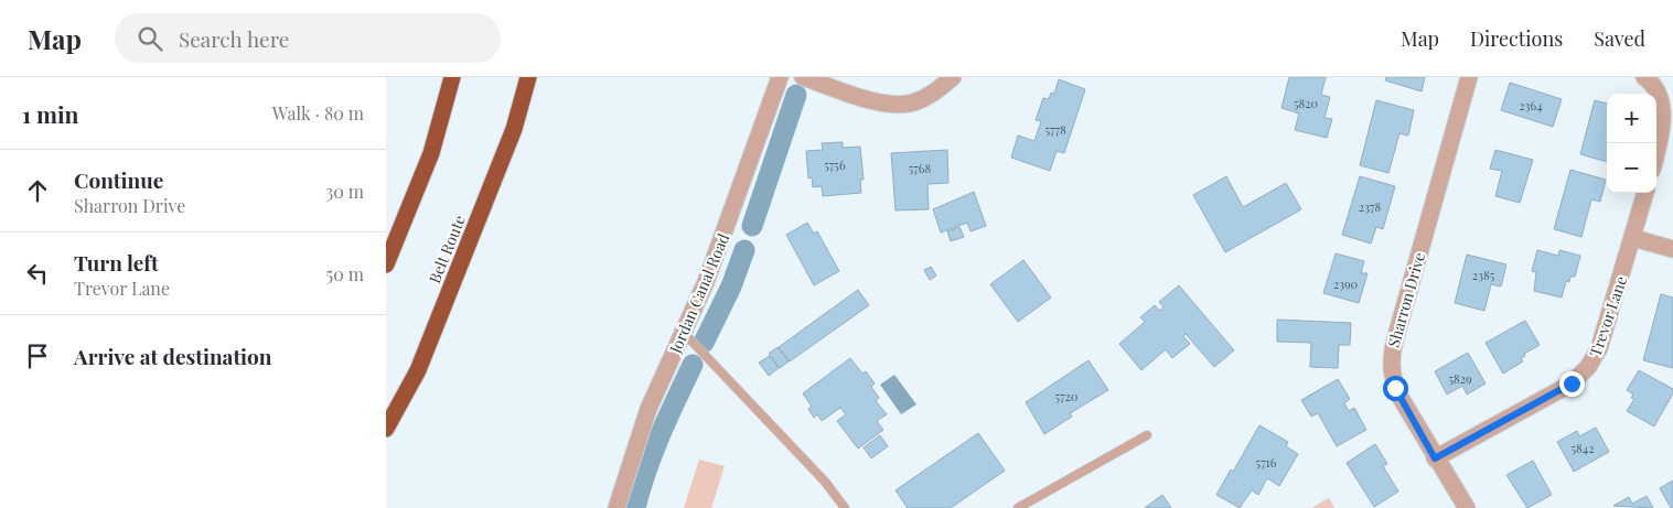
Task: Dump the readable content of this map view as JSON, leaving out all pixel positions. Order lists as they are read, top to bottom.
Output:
{
  "streets": {
    "highway": ["Belt Route"],
    "street": ["Jordan Canal Road", "Sharron Drive", "Trevor Lane"]
  },
  "crossings": [
    ["Sharron Drive", "Trevor Lane"]
  ],
  "house_numbers": [
    "5820",
    "2364",
    "5778",
    "5756",
    "5768",
    "2378",
    "2385",
    "2390",
    "5829",
    "5720",
    "5842",
    "5716"
  ],
  "page": {
    "header": "Map",
    "search": "Search here",
    "nav": ["Map", "Directions", "Saved"],
    "heading": ["1 min", "Walk · 80 m"],
    "map_buttons": ["+", "−"],
    "list": [
      ["Continue", "Sharron Drive", "30 m"],
      ["Turn left", "Trevor Lane", "50 m"],
      "Arrive at destination"
    ]
  }
}
